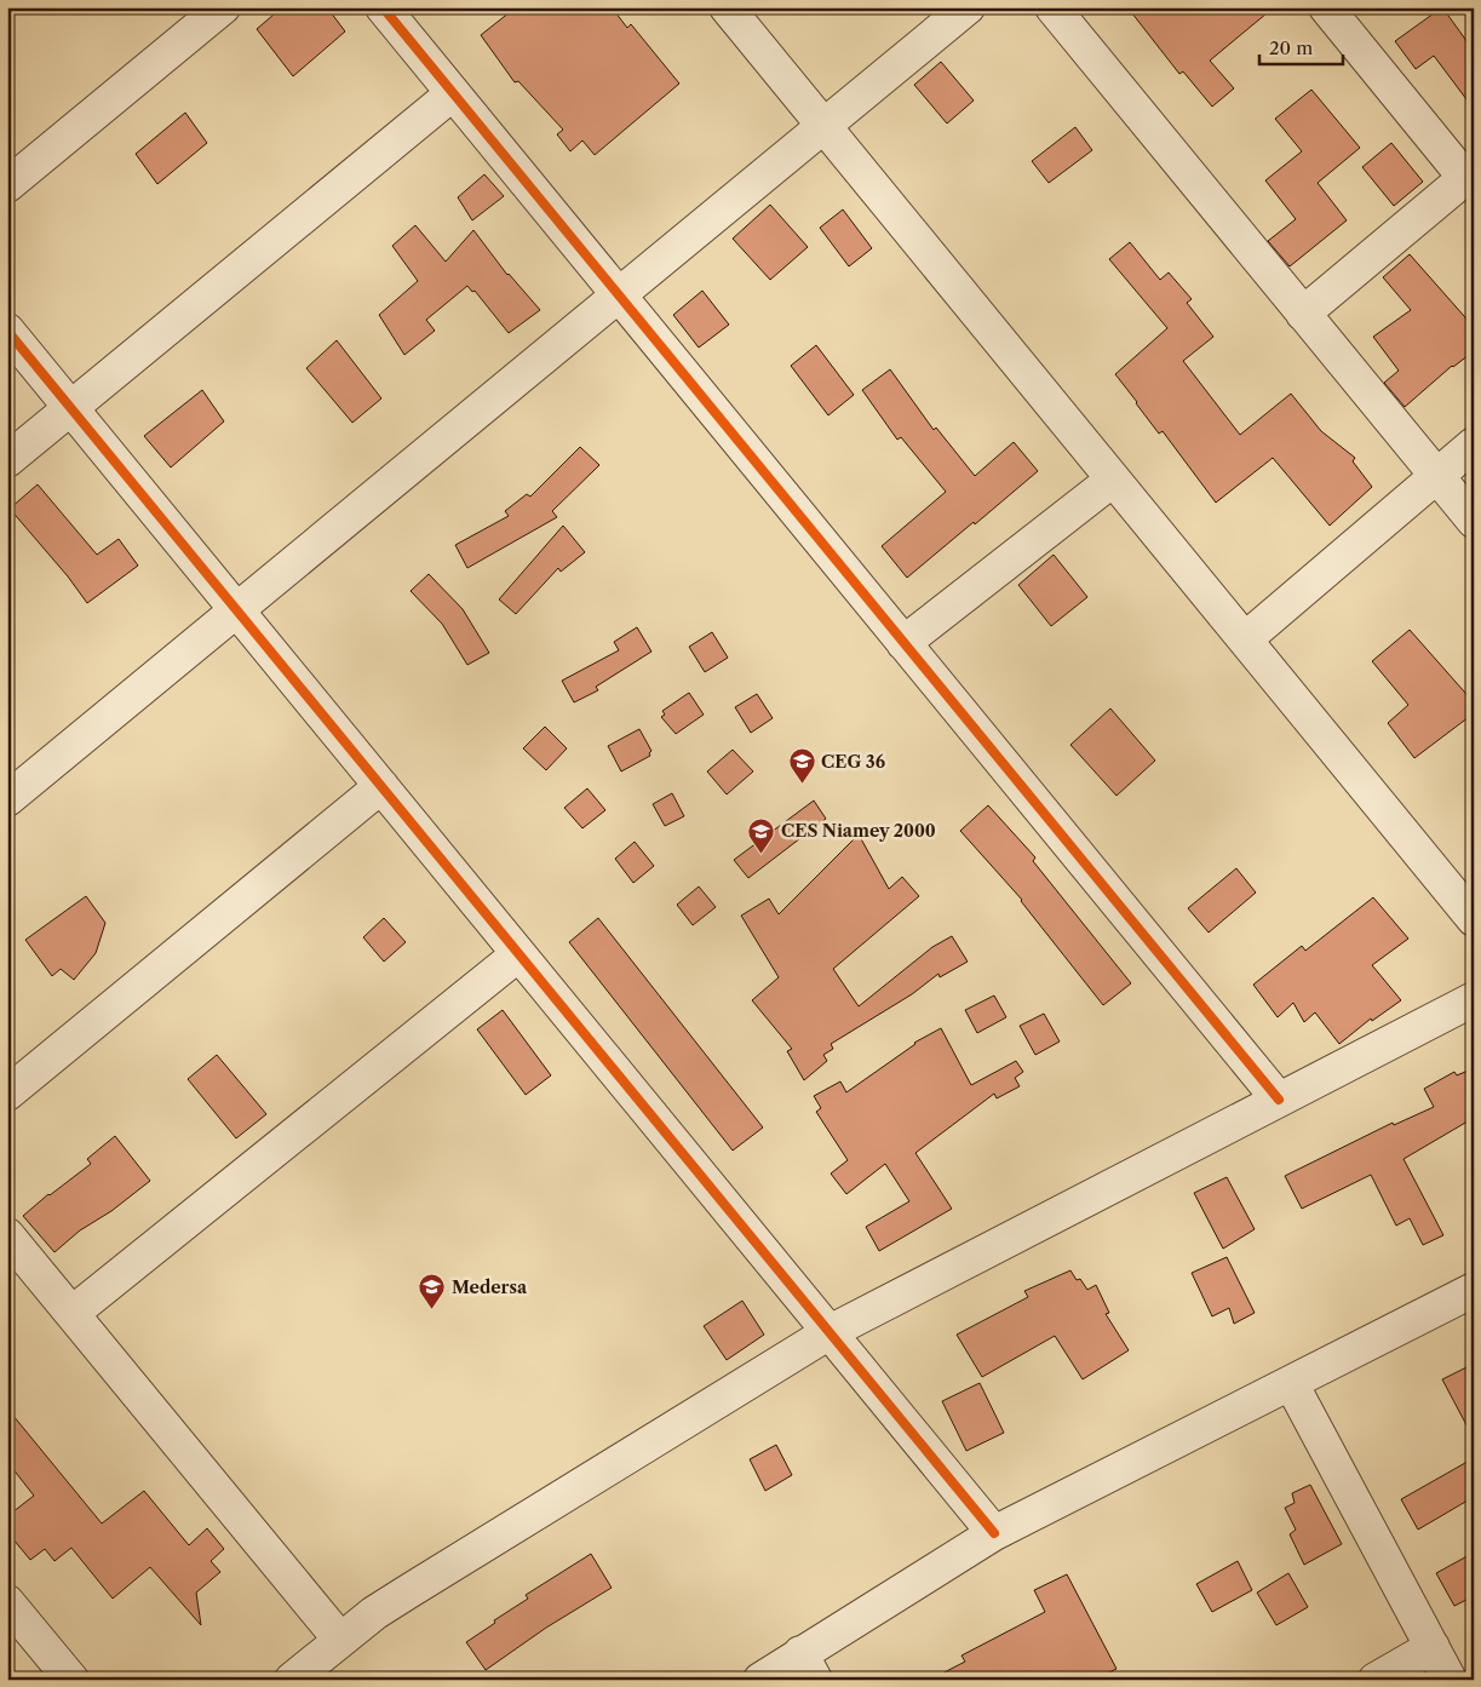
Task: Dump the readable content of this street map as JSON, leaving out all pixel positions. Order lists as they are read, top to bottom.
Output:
{
  "places": {
    "school or university": ["CEG 36", "CES Niamey 2000", "Medersa"]
  },
  "scale_bar": "20 m"
}
